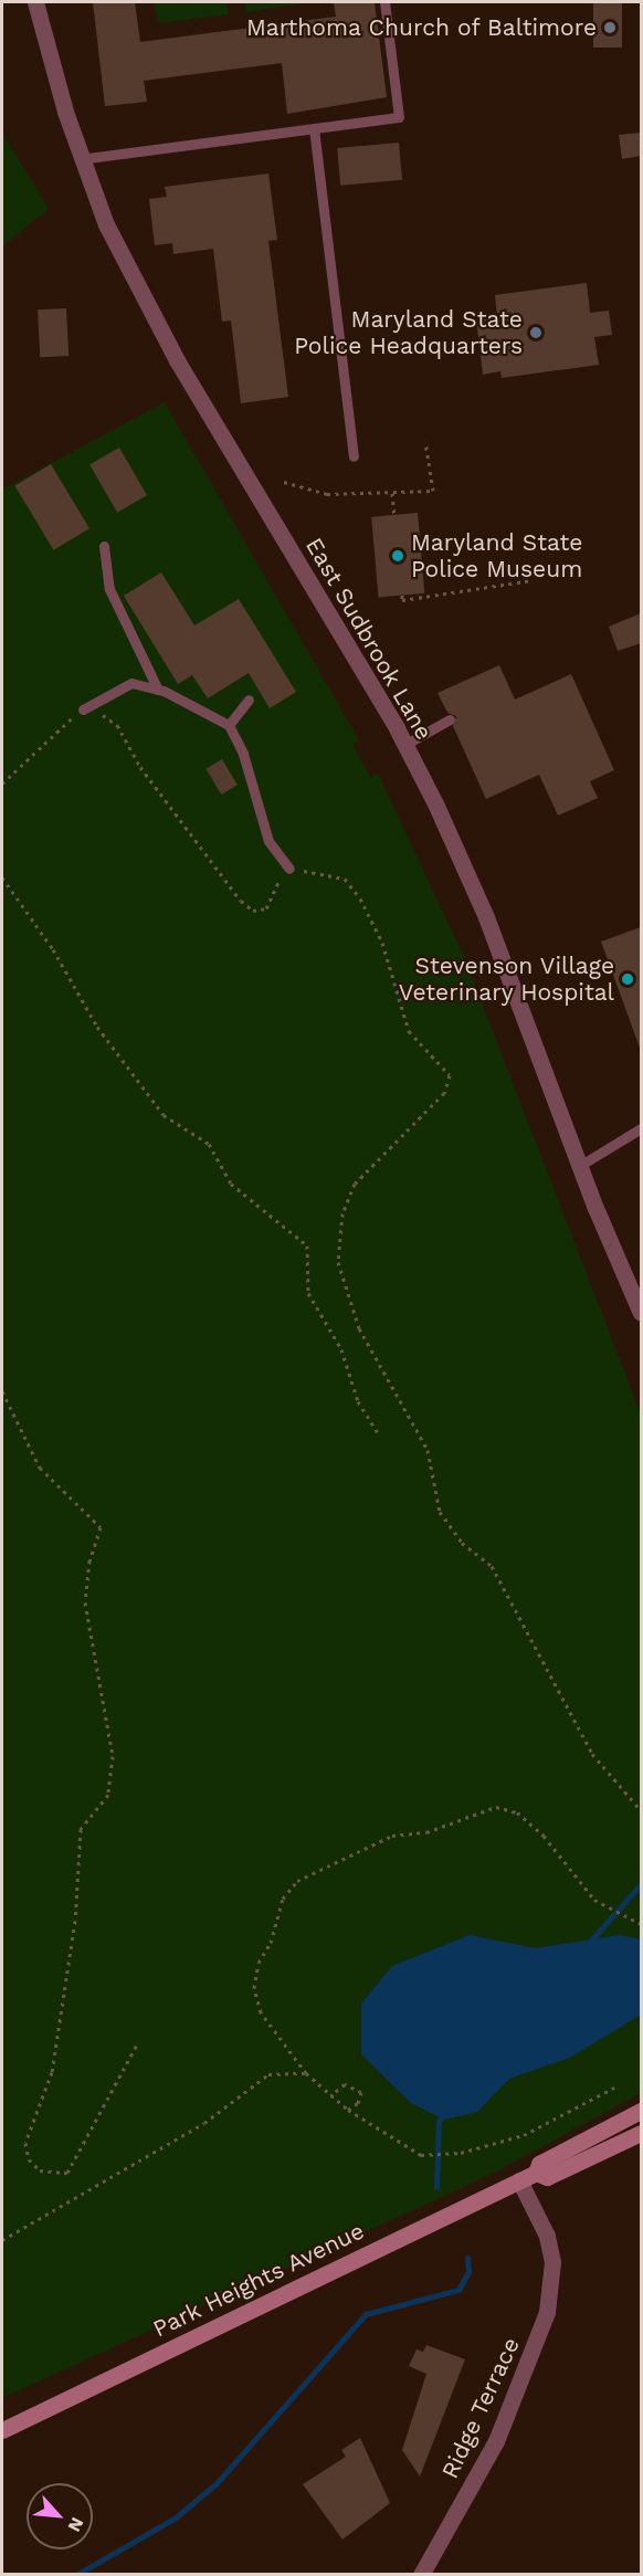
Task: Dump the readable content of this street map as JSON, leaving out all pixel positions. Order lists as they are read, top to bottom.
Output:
{
  "streets": {
    "main road": ["Park Heights Avenue"],
    "street": ["East Sudbrook Lane", "Ridge Terrace"]
  },
  "crossings": [
    ["Park Heights Avenue", "Ridge Terrace"]
  ],
  "places": [
    "Marthoma Church of Baltimore",
    "Maryland State Police Headquarters",
    "Maryland State Police Museum",
    "Stevenson Village Veterinary Hospital"
  ],
  "north": "bottom right"
}
